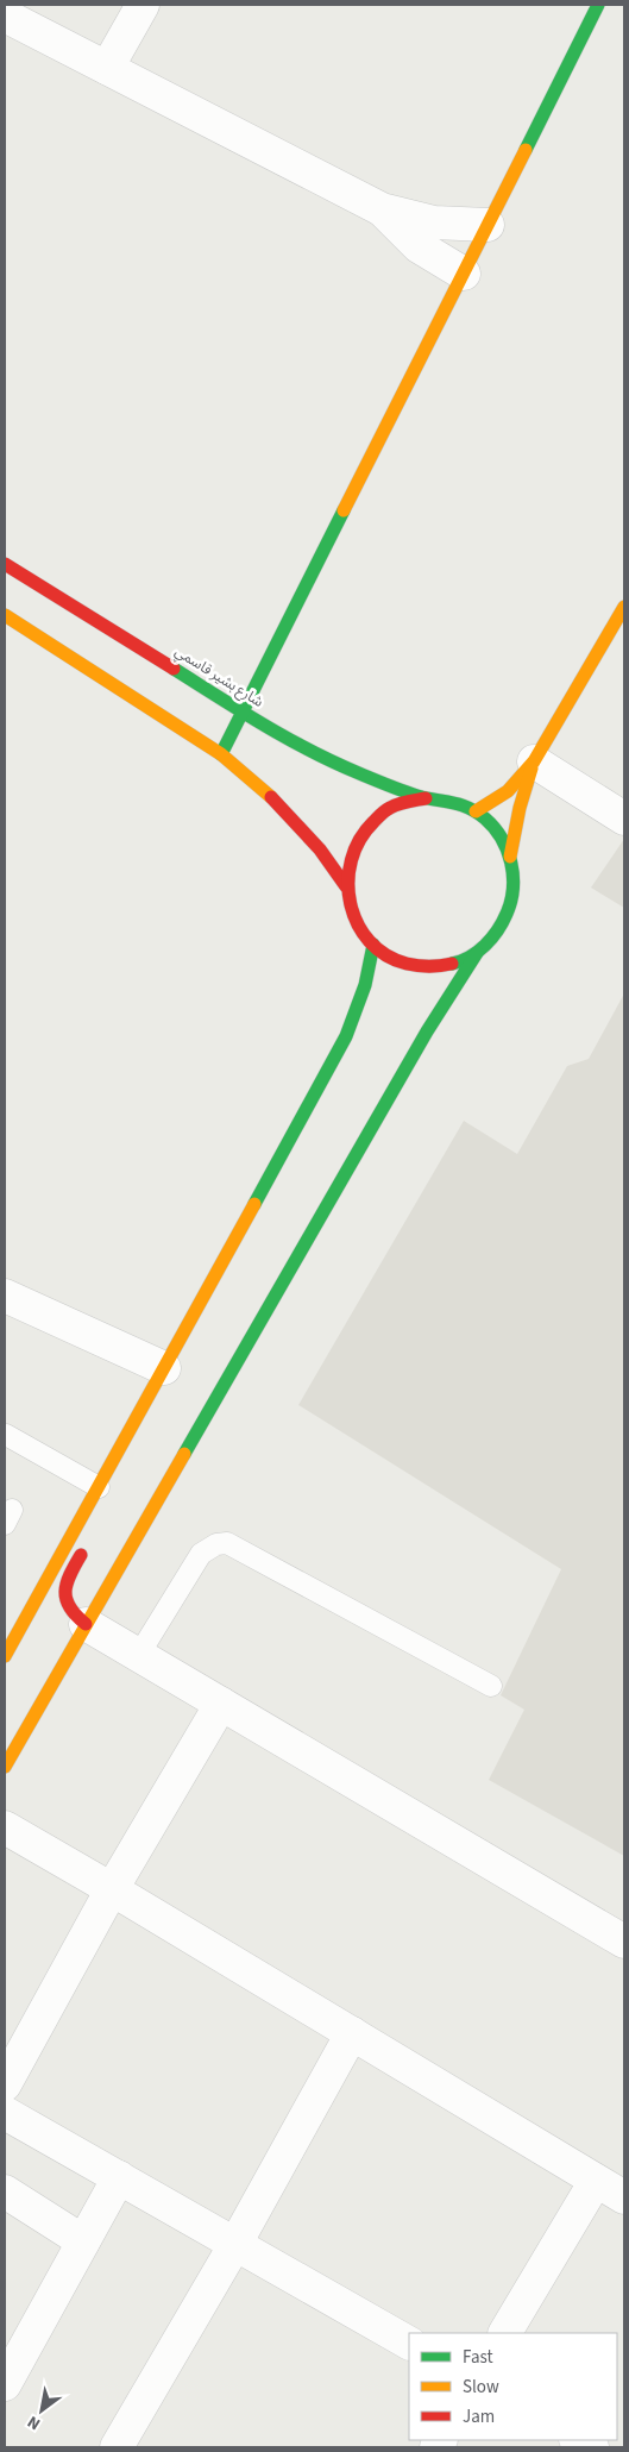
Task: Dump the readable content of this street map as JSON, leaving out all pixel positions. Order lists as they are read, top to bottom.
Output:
{
  "streets": {
    "main road": ["شارع بشير قاسمي"]
  },
  "legend": ["Fast", "Slow", "Jam"],
  "north": "bottom left"
}
